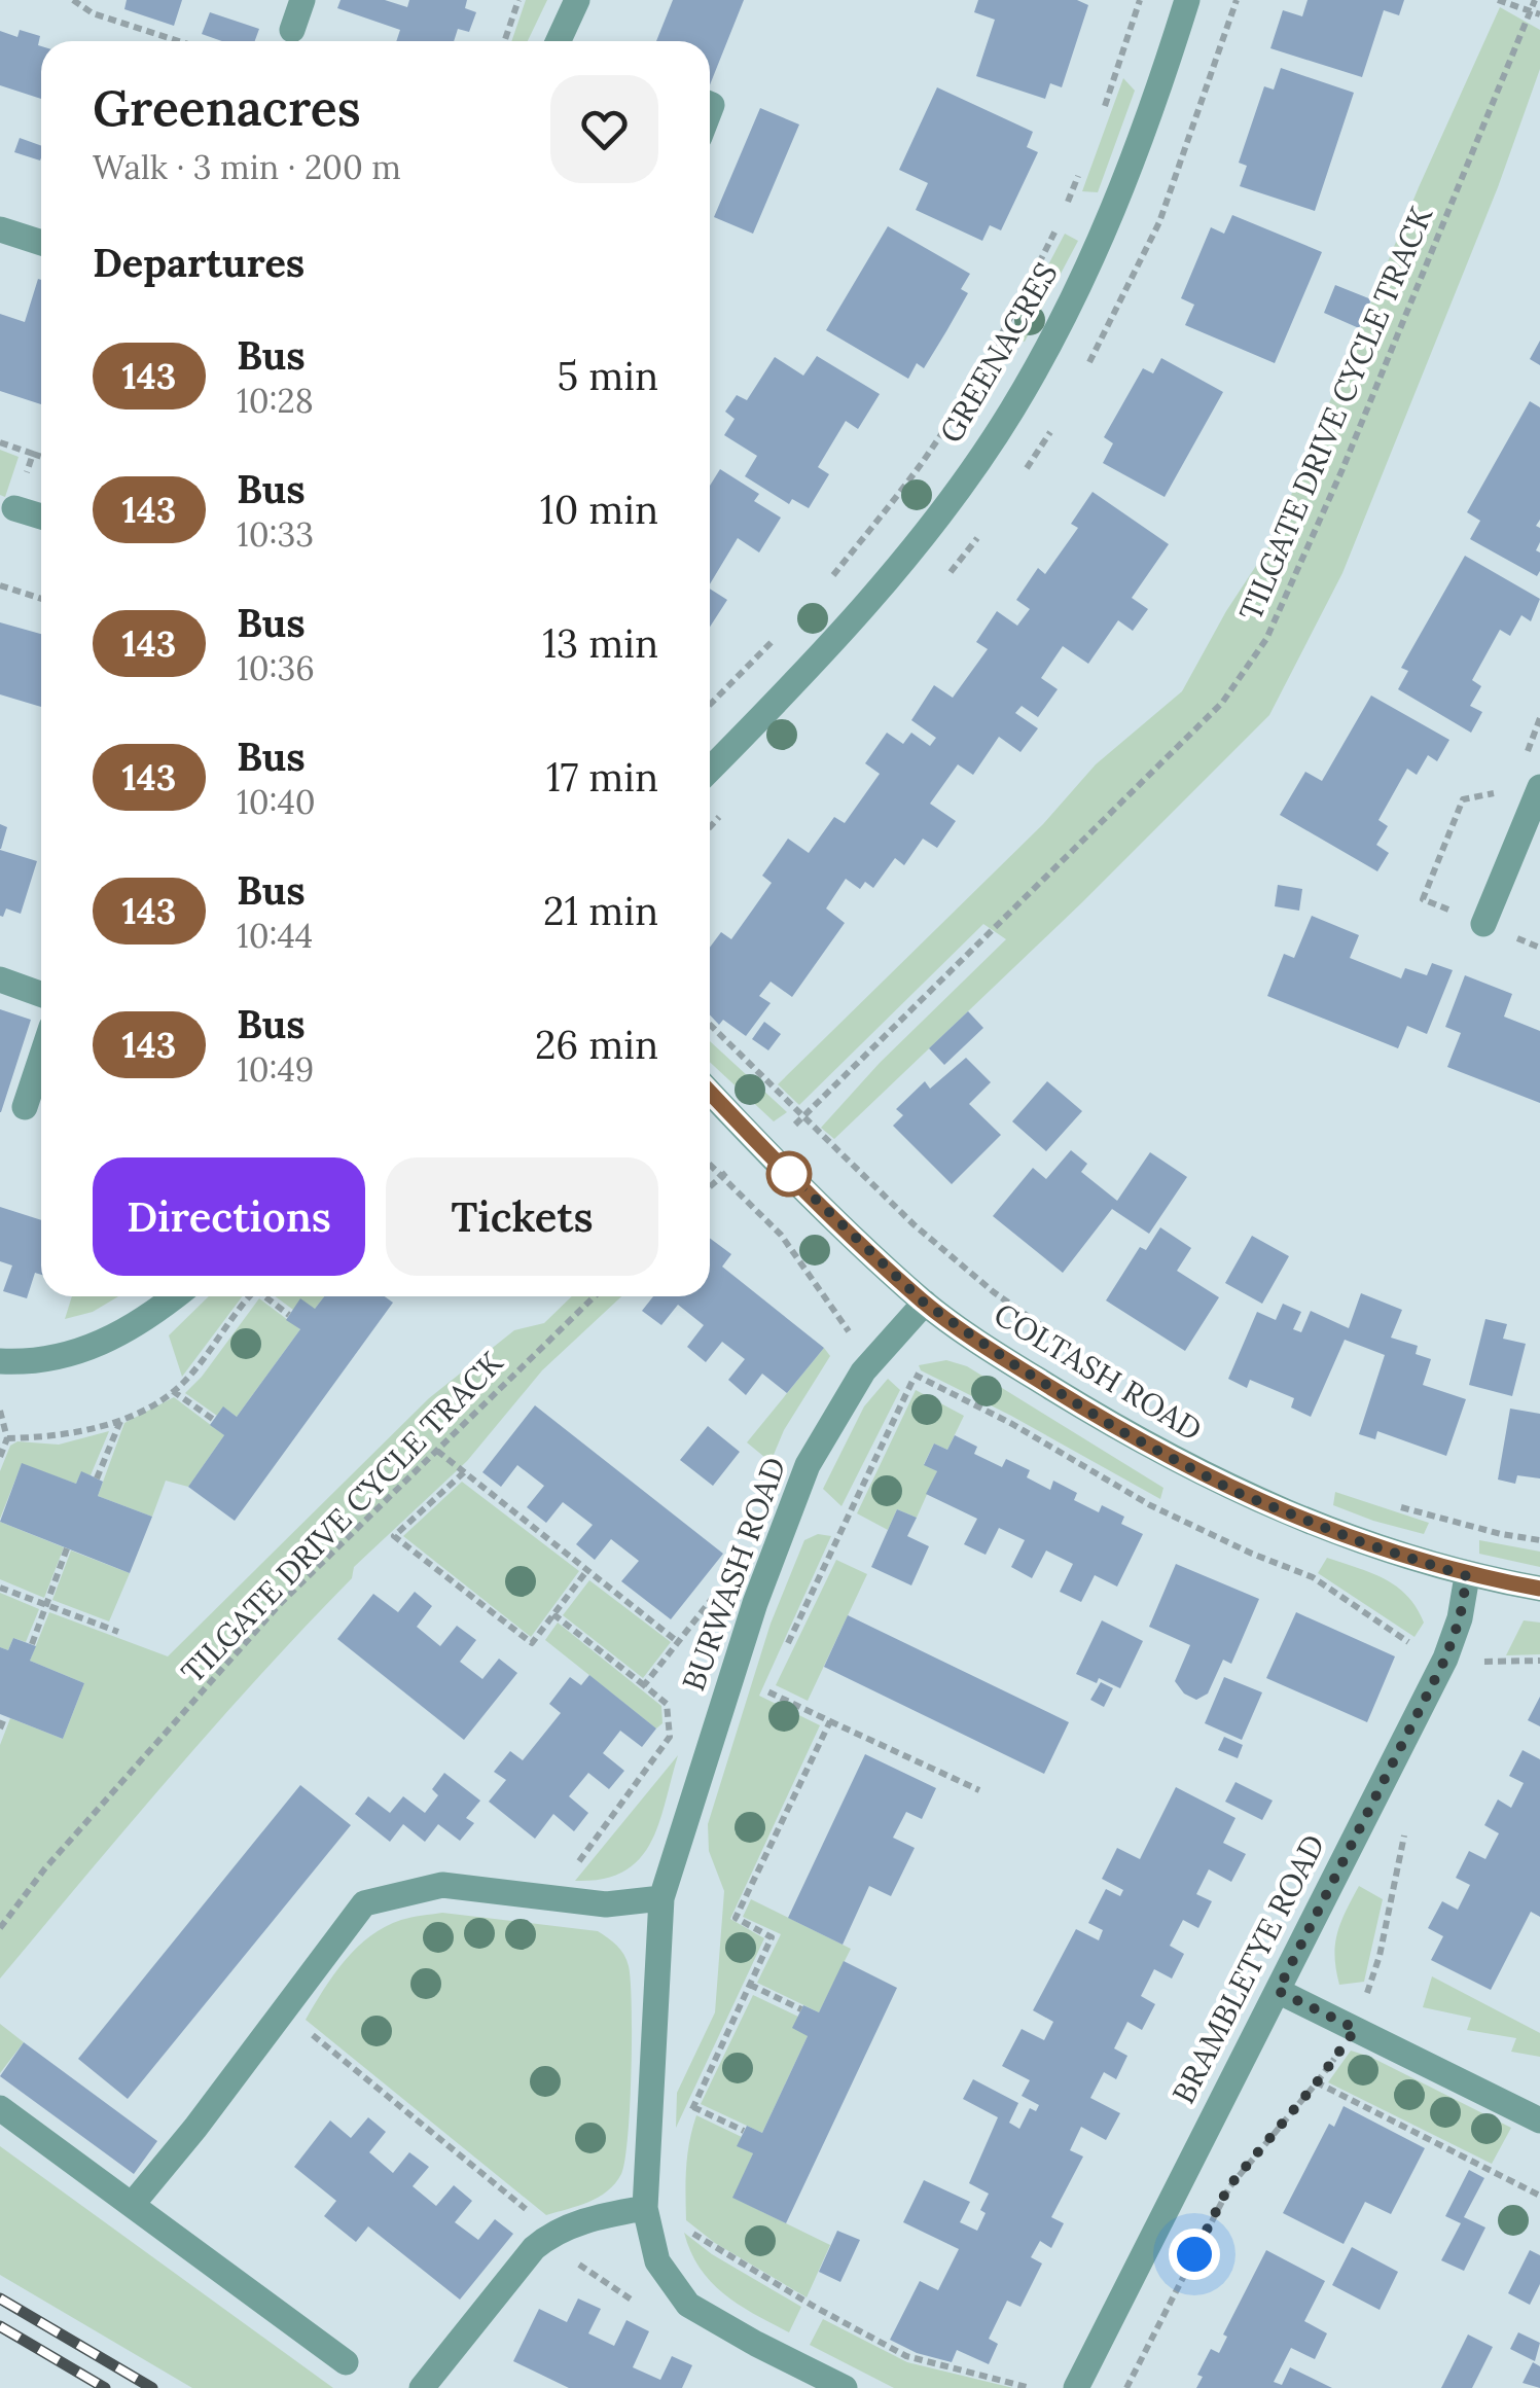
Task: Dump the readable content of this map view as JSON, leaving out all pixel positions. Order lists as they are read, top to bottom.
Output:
{
  "streets": {
    "street": [
      "GREENACRES",
      "COLTASH ROAD",
      "BURWASH ROAD",
      "BRAMBLETYE ROAD"
    ],
    "path": ["TILGATE DRIVE CYCLE TRACK"]
  },
  "crossings": [
    ["TILGATE DRIVE CYCLE TRACK", "COLTASH ROAD"],
    ["COLTASH ROAD", "BURWASH ROAD"],
    ["COLTASH ROAD", "BRAMBLETYE ROAD"]
  ],
  "lines": ["bus line 143"],
  "page": {
    "heading": [
      ["Greenacres", "Walk · 3 min · 200 m"],
      "Departures"
    ],
    "list": [
      {
        "mark": "143",
        "name": "Bus",
        "note": "10:28",
        "value": "5 min"
      },
      {
        "mark": "143",
        "name": "Bus",
        "note": "10:33",
        "value": "10 min"
      },
      {
        "mark": "143",
        "name": "Bus",
        "note": "10:36",
        "value": "13 min"
      },
      {
        "mark": "143",
        "name": "Bus",
        "note": "10:40",
        "value": "17 min"
      },
      {
        "mark": "143",
        "name": "Bus",
        "note": "10:44",
        "value": "21 min"
      },
      {
        "mark": "143",
        "name": "Bus",
        "note": "10:49",
        "value": "26 min"
      }
    ],
    "buttons": ["Directions", "Tickets"]
  }
}
